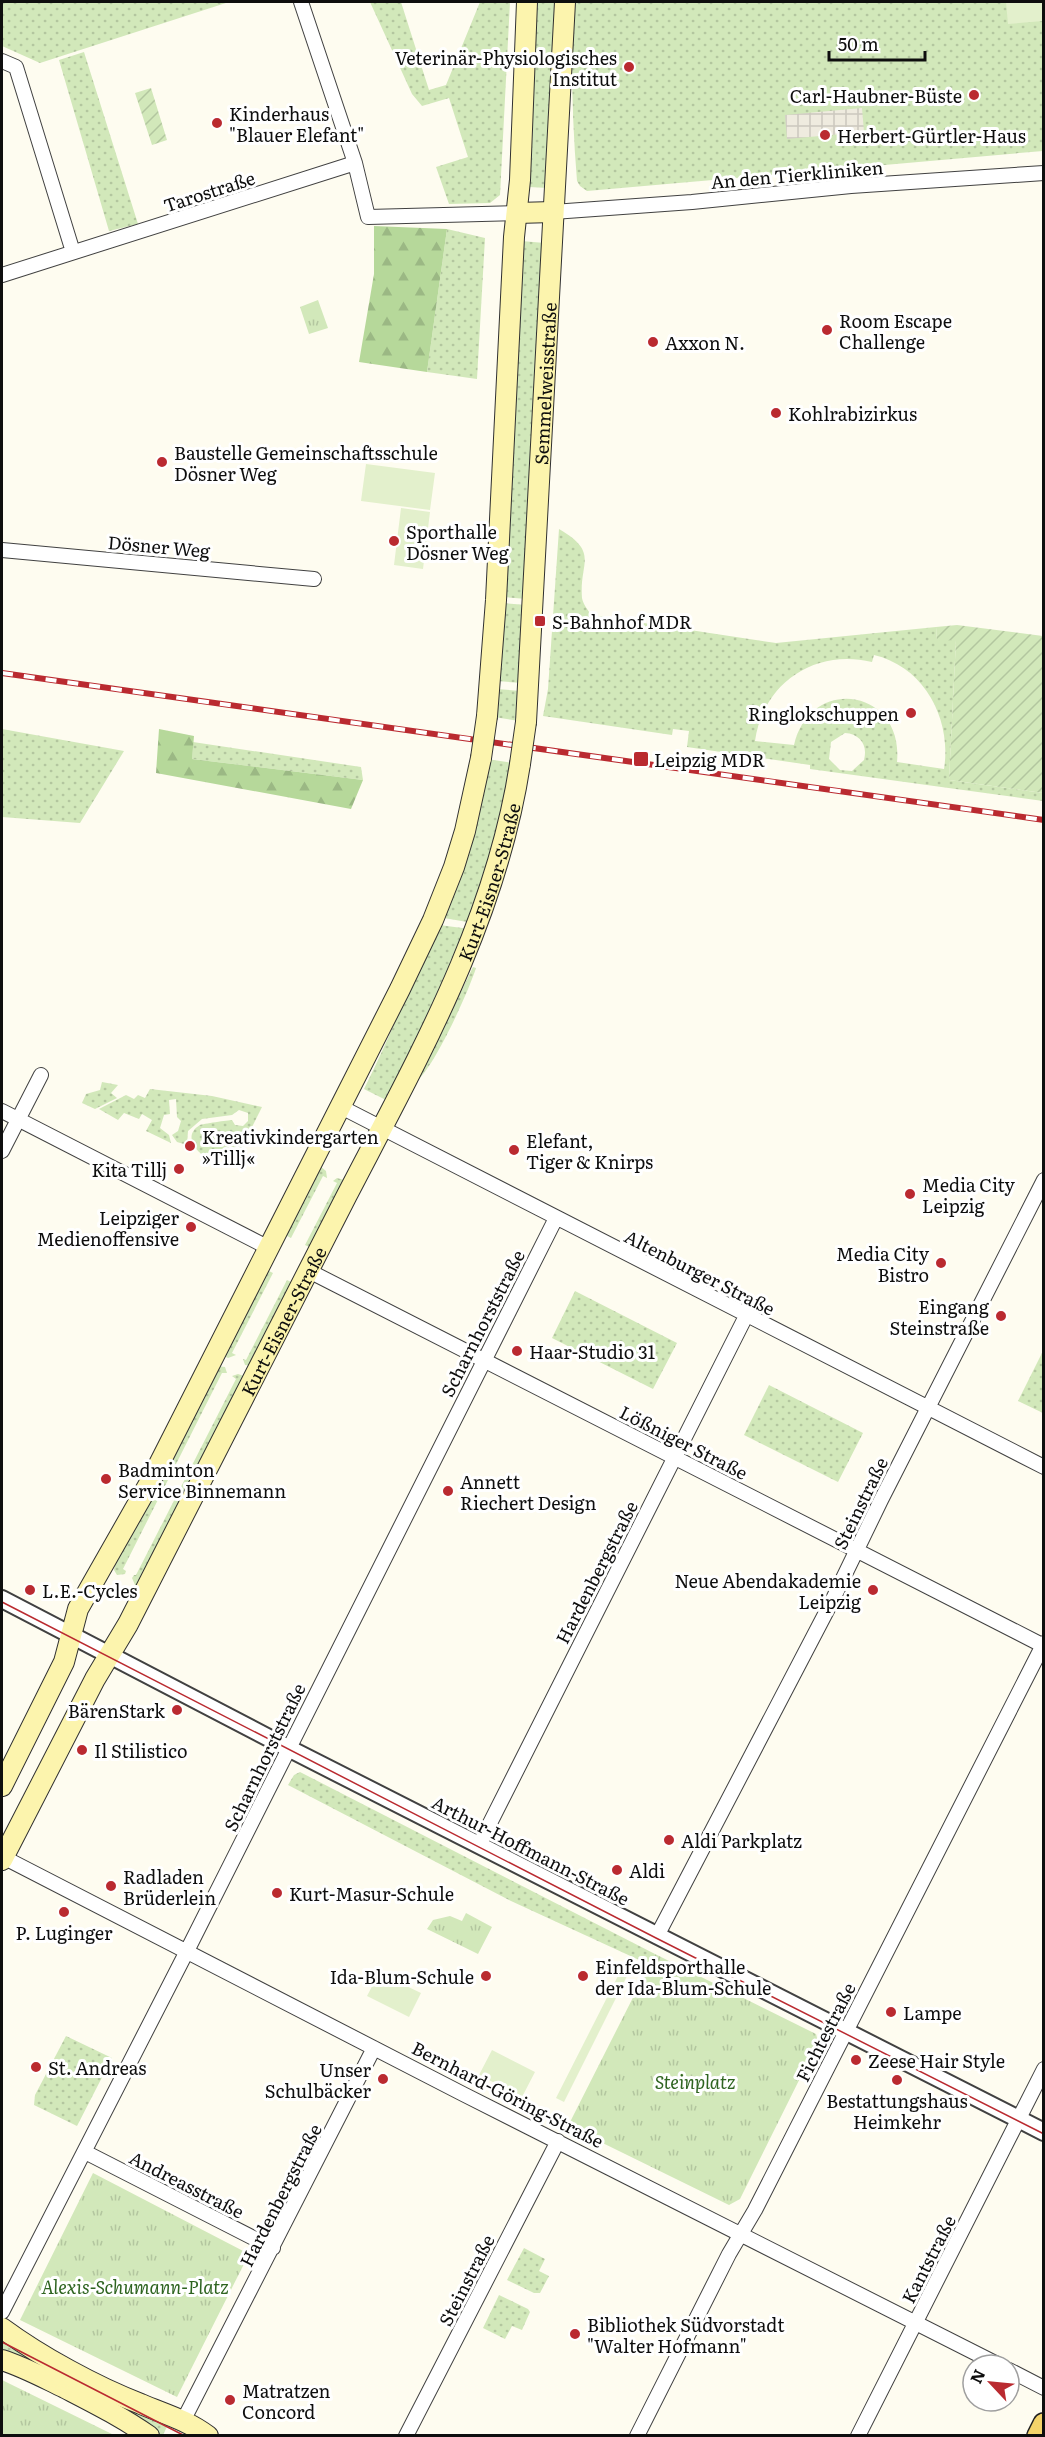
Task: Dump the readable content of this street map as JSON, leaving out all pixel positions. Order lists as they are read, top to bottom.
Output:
{
  "streets": {
    "main road": ["Semmelweisstraße", "Kurt-Eisner-Straße"],
    "street": [
      "An den Tierkliniken",
      "Tarostraße",
      "Dösner Weg",
      "Altenburger Straße",
      "Scharnhorststraße",
      "Lößniger Straße",
      "Steinstraße",
      "Hardenbergstraße",
      "Arthur-Hoffmann-Straße",
      "Fichtestraße",
      "Bernhard-Göring-Straße",
      "Andreasstraße",
      "Kantstraße"
    ]
  },
  "crossings": [
    ["An den Tierkliniken", "Semmelweisstraße"],
    ["Semmelweisstraße", "Kurt-Eisner-Straße"],
    ["Kurt-Eisner-Straße", "Altenburger Straße"],
    ["Kurt-Eisner-Straße", "Lößniger Straße"],
    ["Kurt-Eisner-Straße", "Arthur-Hoffmann-Straße"],
    ["Kurt-Eisner-Straße", "Bernhard-Göring-Straße"],
    ["Altenburger Straße", "Scharnhorststraße"],
    ["Altenburger Straße", "Steinstraße"],
    ["Altenburger Straße", "Hardenbergstraße"],
    ["Scharnhorststraße", "Lößniger Straße"],
    ["Scharnhorststraße", "Arthur-Hoffmann-Straße"],
    ["Scharnhorststraße", "Bernhard-Göring-Straße"],
    ["Scharnhorststraße", "Andreasstraße"],
    ["Lößniger Straße", "Steinstraße"],
    ["Lößniger Straße", "Hardenbergstraße"],
    ["Lößniger Straße", "Fichtestraße"],
    ["Steinstraße", "Arthur-Hoffmann-Straße"],
    ["Steinstraße", "Bernhard-Göring-Straße"],
    ["Hardenbergstraße", "Arthur-Hoffmann-Straße"],
    ["Hardenbergstraße", "Bernhard-Göring-Straße"],
    ["Hardenbergstraße", "Andreasstraße"],
    ["Arthur-Hoffmann-Straße", "Fichtestraße"],
    ["Arthur-Hoffmann-Straße", "Kantstraße"],
    ["Fichtestraße", "Bernhard-Göring-Straße"],
    ["Bernhard-Göring-Straße", "Kantstraße"]
  ],
  "parks": ["Steinplatz", "Alexis-Schumann-Platz"],
  "places": {
    "other": [
      "Veterinär-Physiologisches Institut",
      "Carl-Haubner-Büste",
      "Kinderhaus \"Blauer Elefant\"",
      "Herbert-Gürtler-Haus",
      "Room Escape Challenge",
      "Axxon N.",
      "Kohlrabizirkus",
      "Baustelle Gemeinschaftsschule Dösner Weg",
      "Sporthalle Dösner Weg",
      "Ringlokschuppen",
      "Kreativkindergarten »Tillj«",
      "Elefant, Tiger & Knirps",
      "Kita Tillj",
      "Media City Leipzig",
      "Leipziger Medienoffensive",
      "Media City Bistro",
      "Eingang Steinstraße",
      "Haar-Studio 31",
      "Badminton Service Binnemann",
      "Annett Riechert Design",
      "L.E.-Cycles",
      "Neue Abendakademie Leipzig",
      "BärenStark",
      "Il Stilistico",
      "Aldi Parkplatz",
      "Aldi",
      "Radladen Brüderlein",
      "Kurt-Masur-Schule",
      "P. Luginger",
      "Ida-Blum-Schule",
      "Einfeldsporthalle der Ida-Blum-Schule",
      "Lampe",
      "Zeese Hair Style",
      "St. Andreas",
      "Unser Schulbäcker",
      "Bestattungshaus Heimkehr",
      "Bibliothek Südvorstadt \"Walter Hofmann\"",
      "Matratzen Concord"
    ],
    "transit": ["S-Bahnhof MDR", "Leipzig MDR"]
  },
  "scale_bar": "50 m",
  "north": "top left"
}
